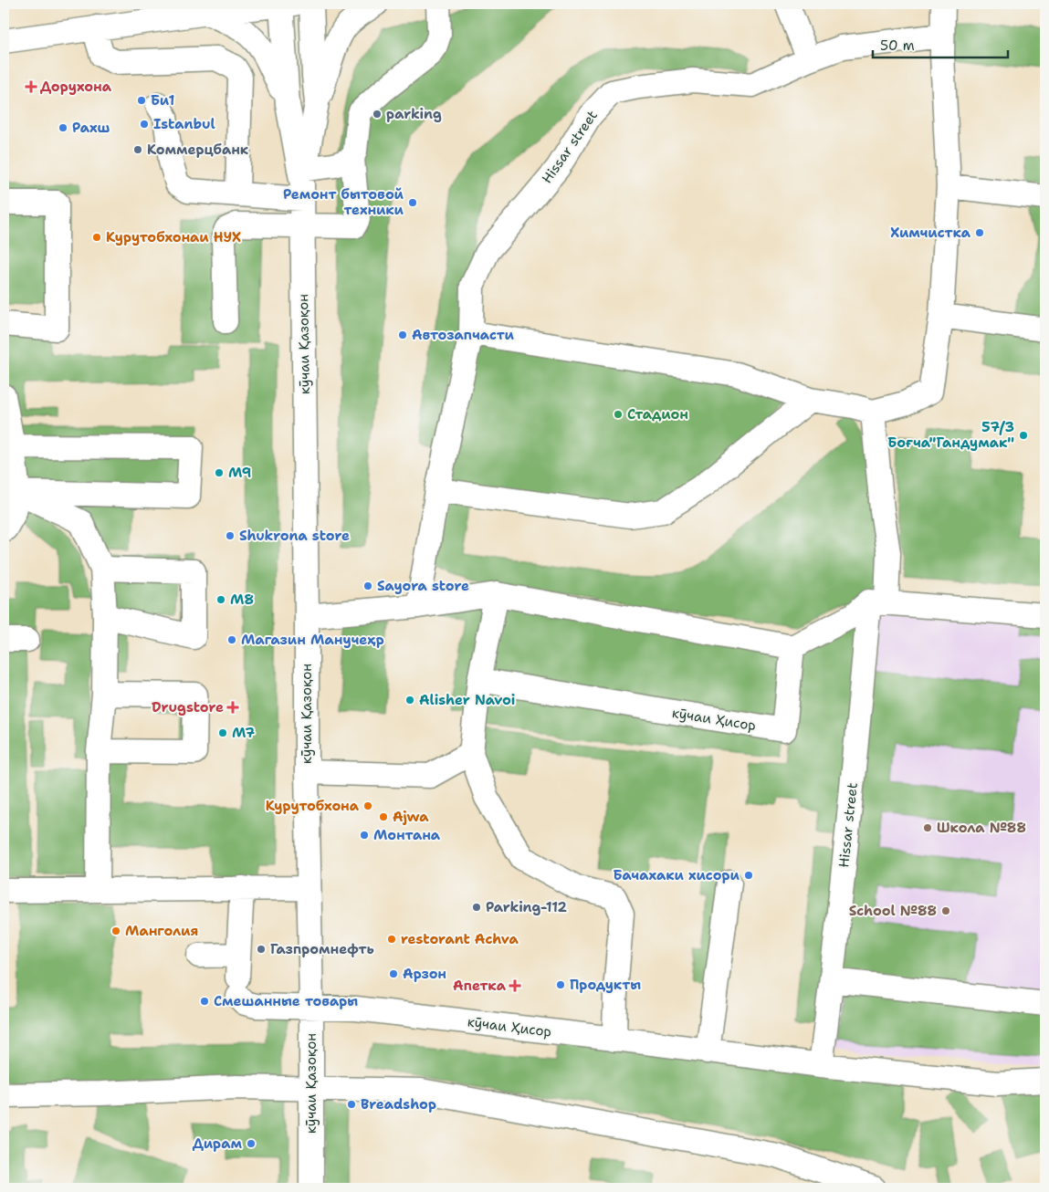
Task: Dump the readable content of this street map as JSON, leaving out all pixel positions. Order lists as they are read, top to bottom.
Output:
{
  "streets": {
    "street": ["Hissar street", "кӯчаи Қазоқон", "кӯчаи Ҳисор"]
  },
  "crossings": [
    ["кӯчаи Қазоқон", "кӯчаи Ҳисор"]
  ],
  "places": {
    "health": ["Дорухона", "Drugstore", "Апетка"],
    "other": [
      "Би1",
      "parking",
      "Istanbul",
      "Рахш",
      "Коммерцбанк",
      "Ремонт бытовой техники",
      "Химчистка",
      "Курутобхонаи НУХ",
      "Автозапчасти",
      "Стадион",
      "57/3 Боғча\"Гандумак\"",
      "М9",
      "Shukrona store",
      "Sayora store",
      "М8",
      "Магазин Манучеҳр",
      "Alisher Navoi",
      "М7",
      "Курутобхона",
      "Ajwa",
      "Школа №88",
      "Монтана",
      "Бачахаки хисори",
      "Parking-112",
      "School №88",
      "Манголия",
      "restorant Achva",
      "Газпромнефть",
      "Арзон",
      "Продукты",
      "Смешанные товары",
      "Breadshop",
      "Дирам"
    ]
  },
  "scale_bar": "50 m"
}
